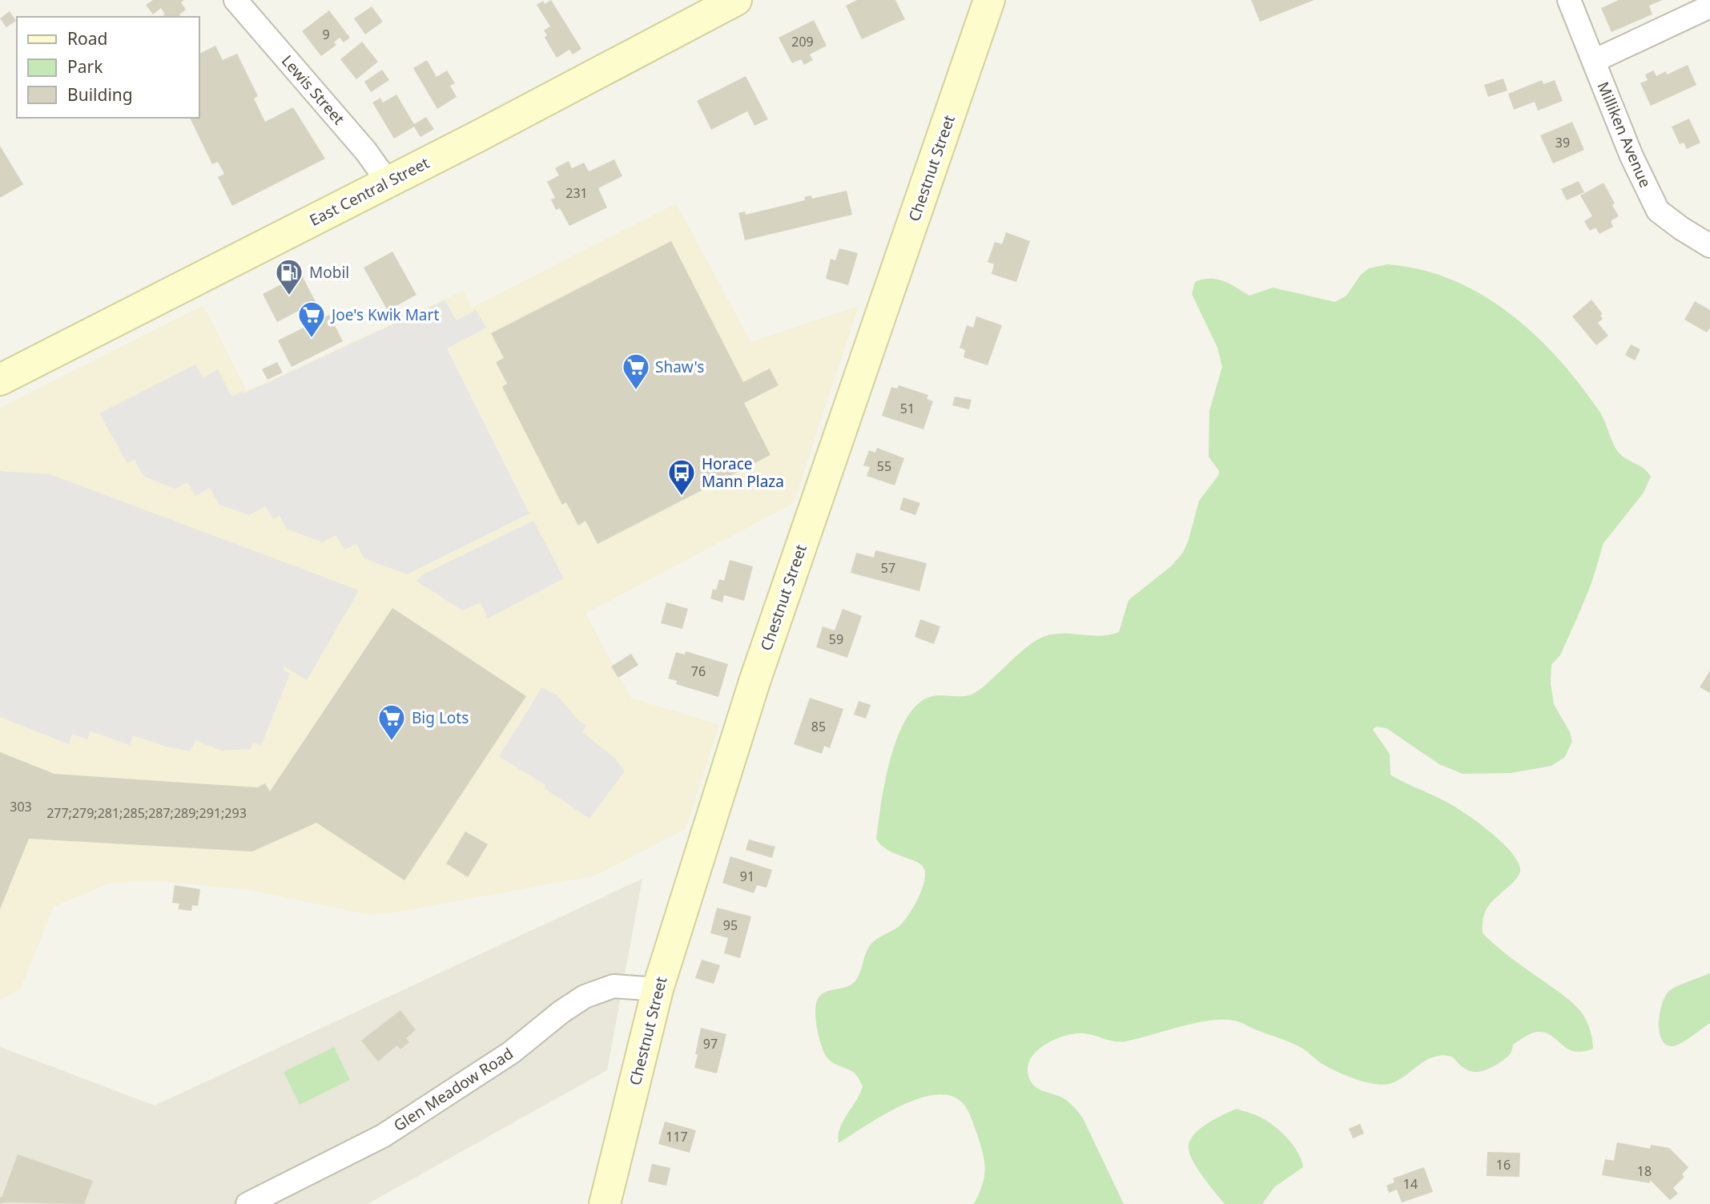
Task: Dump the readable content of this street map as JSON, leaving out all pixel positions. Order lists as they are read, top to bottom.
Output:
{
  "streets": {
    "main road": ["Chestnut Street", "East Central Street"],
    "street": ["Lewis Street", "Milliken Avenue", "Glen Meadow Road"]
  },
  "crossings": [
    ["Lewis Street", "East Central Street"],
    ["Chestnut Street", "Glen Meadow Road"]
  ],
  "places": {
    "fuel station": ["Mobil"],
    "supermarket": ["Joe's Kwik Mart", "Shaw's", "Big Lots"],
    "bus stop": ["Horace Mann Plaza"]
  },
  "house_numbers": [
    "9",
    "209",
    "39",
    "231",
    "51",
    "55",
    "57",
    "59",
    "76",
    "85",
    "303",
    "277;279;281;285;287;289;291;293",
    "91",
    "95",
    "97",
    "117",
    "16",
    "18",
    "14"
  ],
  "legend": ["Road", "Park", "Building"]
}
